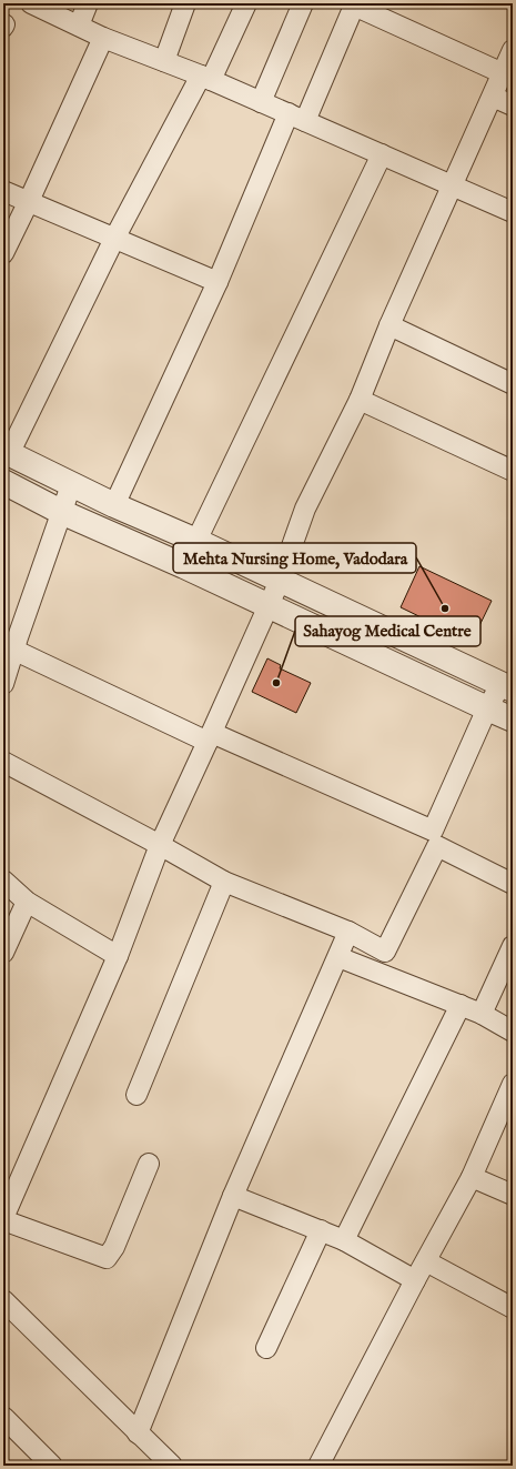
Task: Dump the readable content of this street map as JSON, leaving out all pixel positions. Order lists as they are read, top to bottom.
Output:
{
  "places": ["Mehta Nursing Home, Vadodara", "Sahayog Medical Centre"]
}
